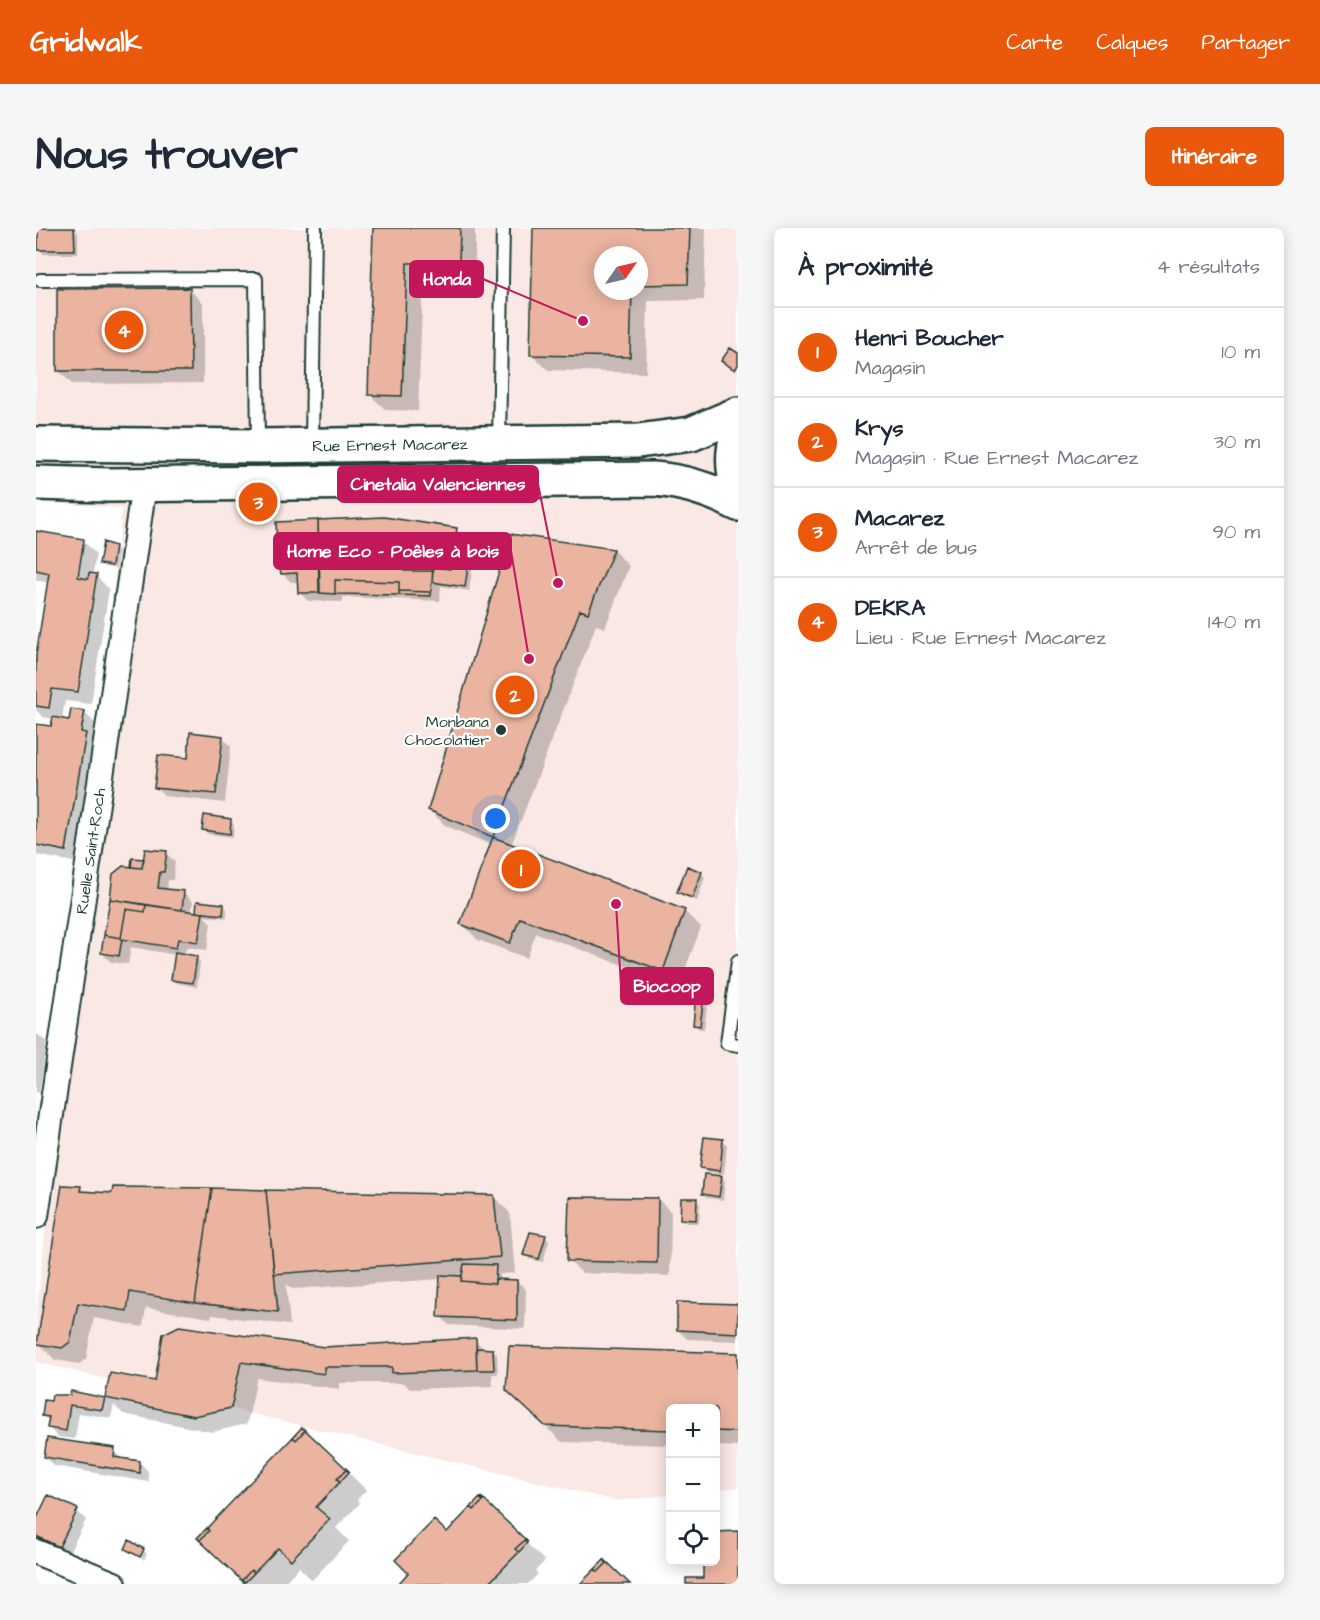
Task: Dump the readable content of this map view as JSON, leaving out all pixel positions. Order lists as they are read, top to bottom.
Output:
{
  "streets": {
    "main road": ["Rue Ernest Macarez"],
    "street": ["Ruelle Saint-Roch"]
  },
  "places": [
    "Honda",
    "Cinetalia Valenciennes",
    "Home Eco - Poêles à bois",
    "Monbana Chocolatier",
    "Biocoop"
  ],
  "north": "top right",
  "page": {
    "header": "Gridwalk",
    "nav": ["Carte", "Calques", "Partager"],
    "title": "Nous trouver",
    "buttons": "Itinéraire",
    "heading": ["À proximité", "4 résultats"],
    "list": [
      {
        "mark": "1",
        "name": "Henri Boucher",
        "note": "Magasin",
        "value": "10 m"
      },
      {
        "mark": "2",
        "name": "Krys",
        "note": "Magasin · Rue Ernest Macarez",
        "value": "30 m"
      },
      {
        "mark": "3",
        "name": "Macarez",
        "note": "Arrêt de bus",
        "value": "90 m"
      },
      {
        "mark": "4",
        "name": "DEKRA",
        "note": "Lieu · Rue Ernest Macarez",
        "value": "140 m"
      }
    ],
    "pins": [
      "4",
      "3",
      "2",
      "1"
    ],
    "map_buttons": ["+", "−"]
  }
}
